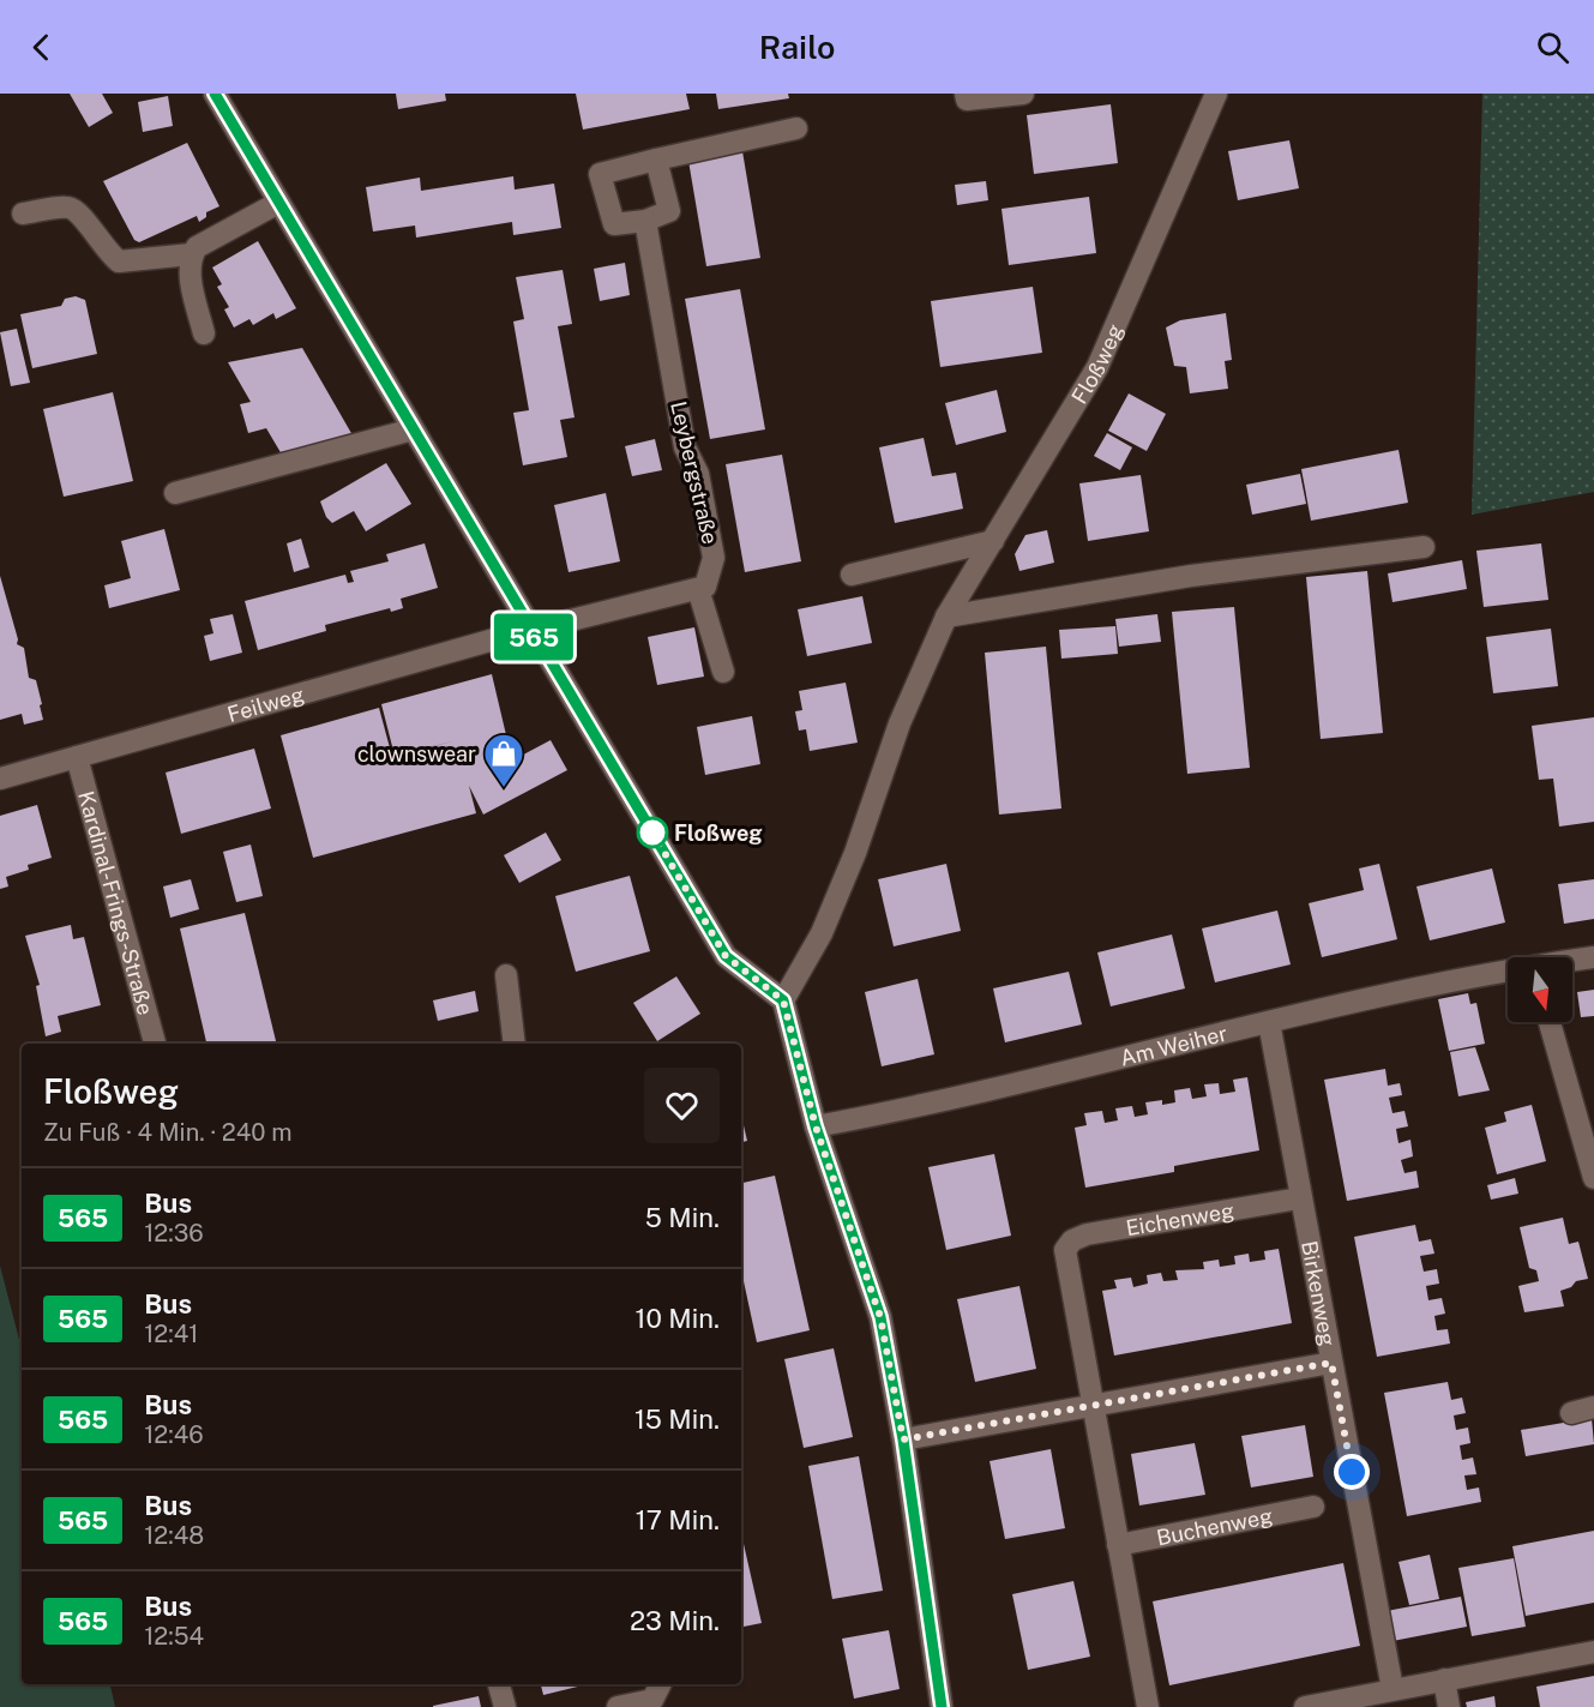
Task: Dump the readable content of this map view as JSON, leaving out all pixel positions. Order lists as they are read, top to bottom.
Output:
{
  "streets": {
    "street": [
      "Floßweg",
      "Leybergstraße",
      "Feilweg",
      "Kardinal-Frings-Straße",
      "Am Weiher",
      "Eichenweg",
      "Birkenweg",
      "Buchenweg"
    ]
  },
  "crossings": [
    ["Feilweg", "Kardinal-Frings-Straße"],
    ["Am Weiher", "Birkenweg"],
    ["Eichenweg", "Birkenweg"]
  ],
  "places": {
    "shop": ["clownswear"],
    "other": ["Floßweg"]
  },
  "lines": ["bus line 565"],
  "north": "bottom",
  "page": {
    "header": "Railo",
    "on_map": "565",
    "heading": ["Floßweg", "Zu Fuß · 4 Min. · 240 m"],
    "list": [
      {
        "mark": "565",
        "name": "Bus",
        "note": "12:36",
        "value": "5 Min."
      },
      {
        "mark": "565",
        "name": "Bus",
        "note": "12:41",
        "value": "10 Min."
      },
      {
        "mark": "565",
        "name": "Bus",
        "note": "12:46",
        "value": "15 Min."
      },
      {
        "mark": "565",
        "name": "Bus",
        "note": "12:48",
        "value": "17 Min."
      },
      {
        "mark": "565",
        "name": "Bus",
        "note": "12:54",
        "value": "23 Min."
      }
    ]
  }
}
